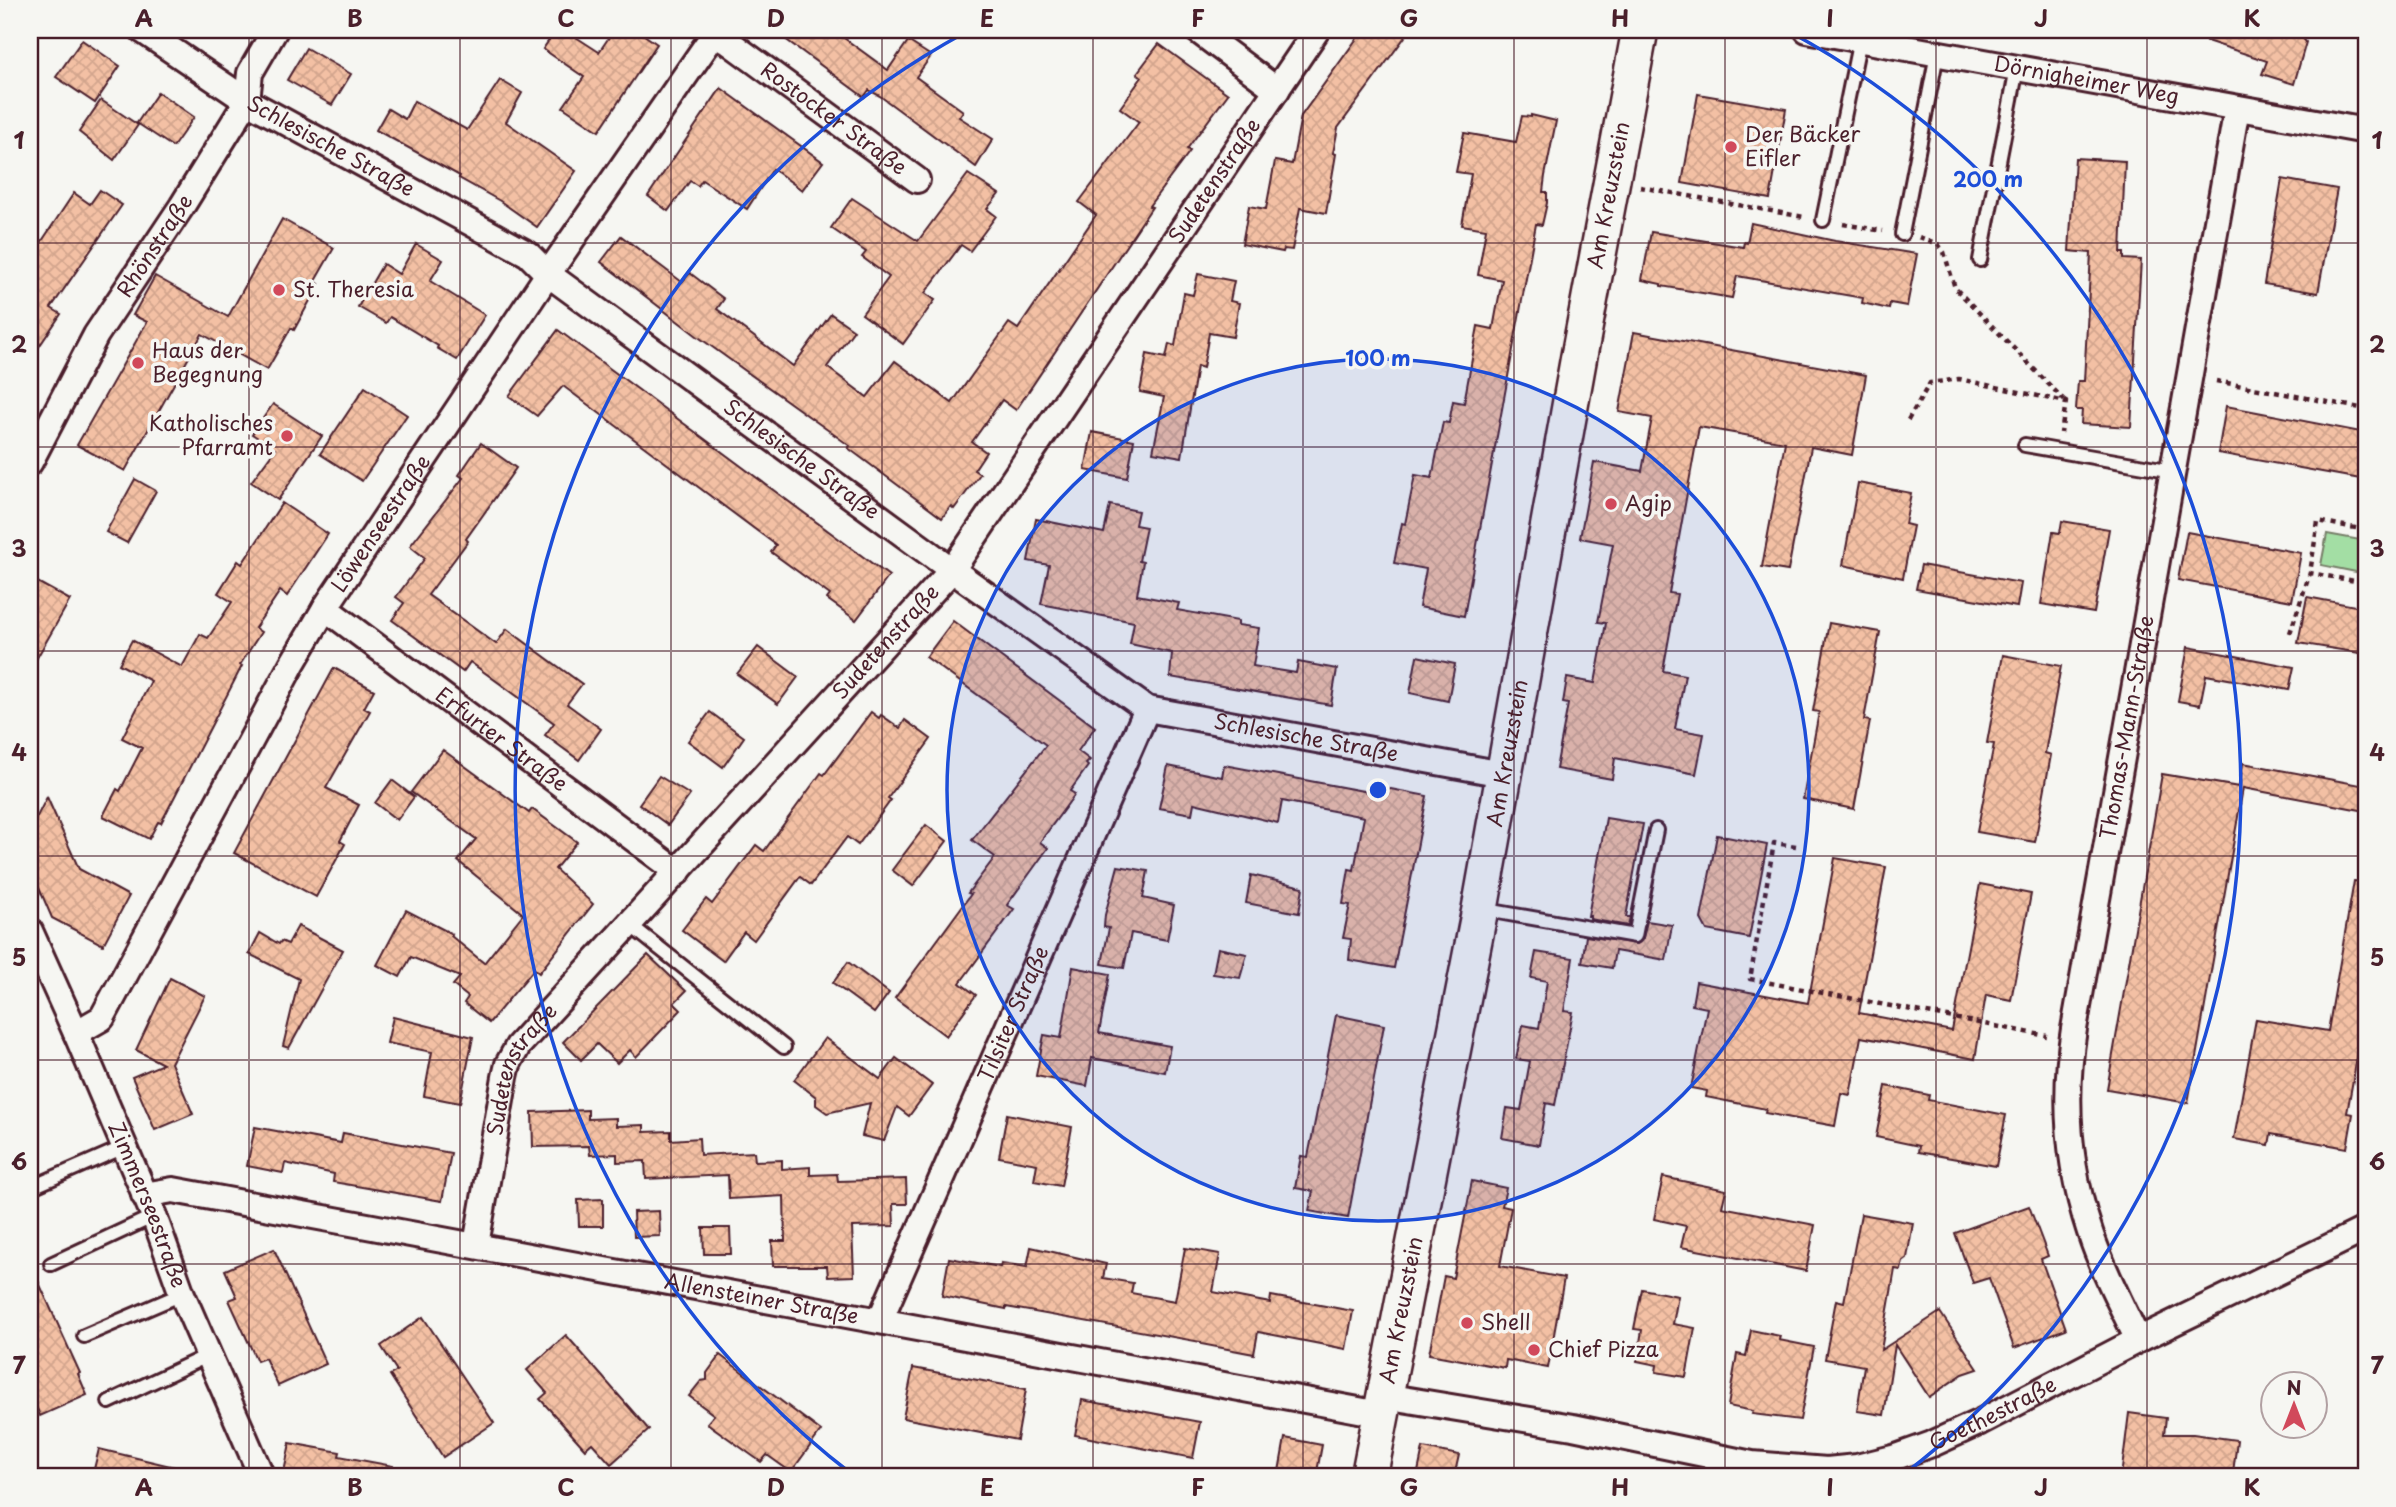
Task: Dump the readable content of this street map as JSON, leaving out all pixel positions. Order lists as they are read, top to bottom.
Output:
{
  "streets": {
    "street": [
      "Dörnigheimer Weg",
      "Rostocker Straße",
      "Schlesische Straße",
      "Sudetenstraße",
      "Am Kreuzstein",
      "Rhönstraße",
      "Löwenseestraße",
      "Thomas-Mann-Straße",
      "Erfurter Straße",
      "Tilsiter Straße",
      "Zimmerseestraße",
      "Allensteiner Straße",
      "Goethestraße"
    ]
  },
  "crossings": [
    ["Dörnigheimer Weg", "Thomas-Mann-Straße"],
    ["Rostocker Straße", "Löwenseestraße"],
    ["Schlesische Straße", "Sudetenstraße"],
    ["Schlesische Straße", "Am Kreuzstein"],
    ["Schlesische Straße", "Rhönstraße"],
    ["Schlesische Straße", "Löwenseestraße"],
    ["Schlesische Straße", "Tilsiter Straße"],
    ["Sudetenstraße", "Erfurter Straße"],
    ["Sudetenstraße", "Allensteiner Straße"],
    ["Am Kreuzstein", "Allensteiner Straße"],
    ["Am Kreuzstein", "Goethestraße"],
    ["Löwenseestraße", "Erfurter Straße"],
    ["Löwenseestraße", "Zimmerseestraße"],
    ["Thomas-Mann-Straße", "Goethestraße"],
    ["Tilsiter Straße", "Allensteiner Straße"],
    ["Zimmerseestraße", "Allensteiner Straße"],
    ["Allensteiner Straße", "Goethestraße"]
  ],
  "places": [
    "Der Bäcker Eifler",
    "St. Theresia",
    "Haus der Begegnung",
    "Katholisches Pfarramt",
    "Agip",
    "Shell",
    "Chief Pizza"
  ],
  "north": "top",
  "grid": {
    "columns": [
      "A",
      "B",
      "C",
      "D",
      "E",
      "F",
      "G",
      "H",
      "I",
      "J",
      "K"
    ],
    "rows": [
      "1",
      "2",
      "3",
      "4",
      "5",
      "6",
      "7"
    ]
  },
  "rings": ["200 m", "100 m"]
}
